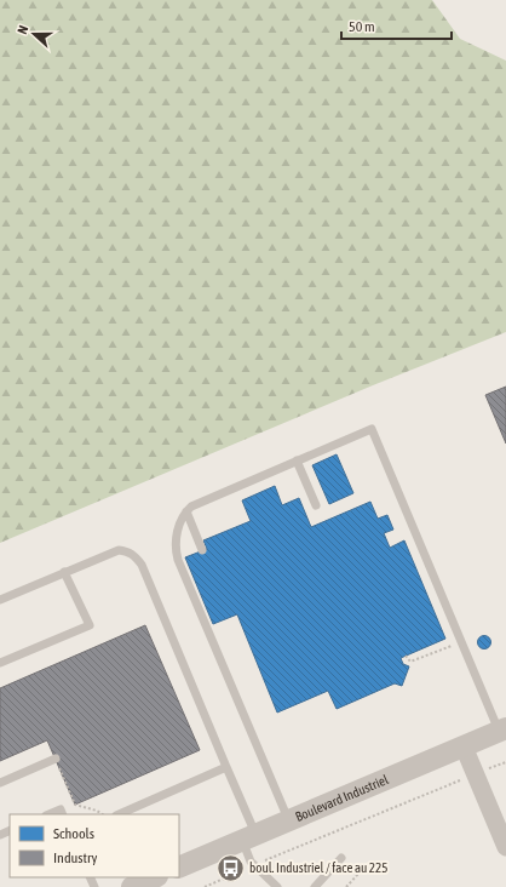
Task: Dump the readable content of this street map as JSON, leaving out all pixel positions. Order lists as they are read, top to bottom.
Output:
{
  "streets": {
    "street": ["Boulevard Industriel"]
  },
  "places": {
    "bus stop": ["boul. Industriel / face au 225"]
  },
  "legend": ["Schools", "Industry"],
  "scale_bar": "50 m",
  "north": "left"
}
